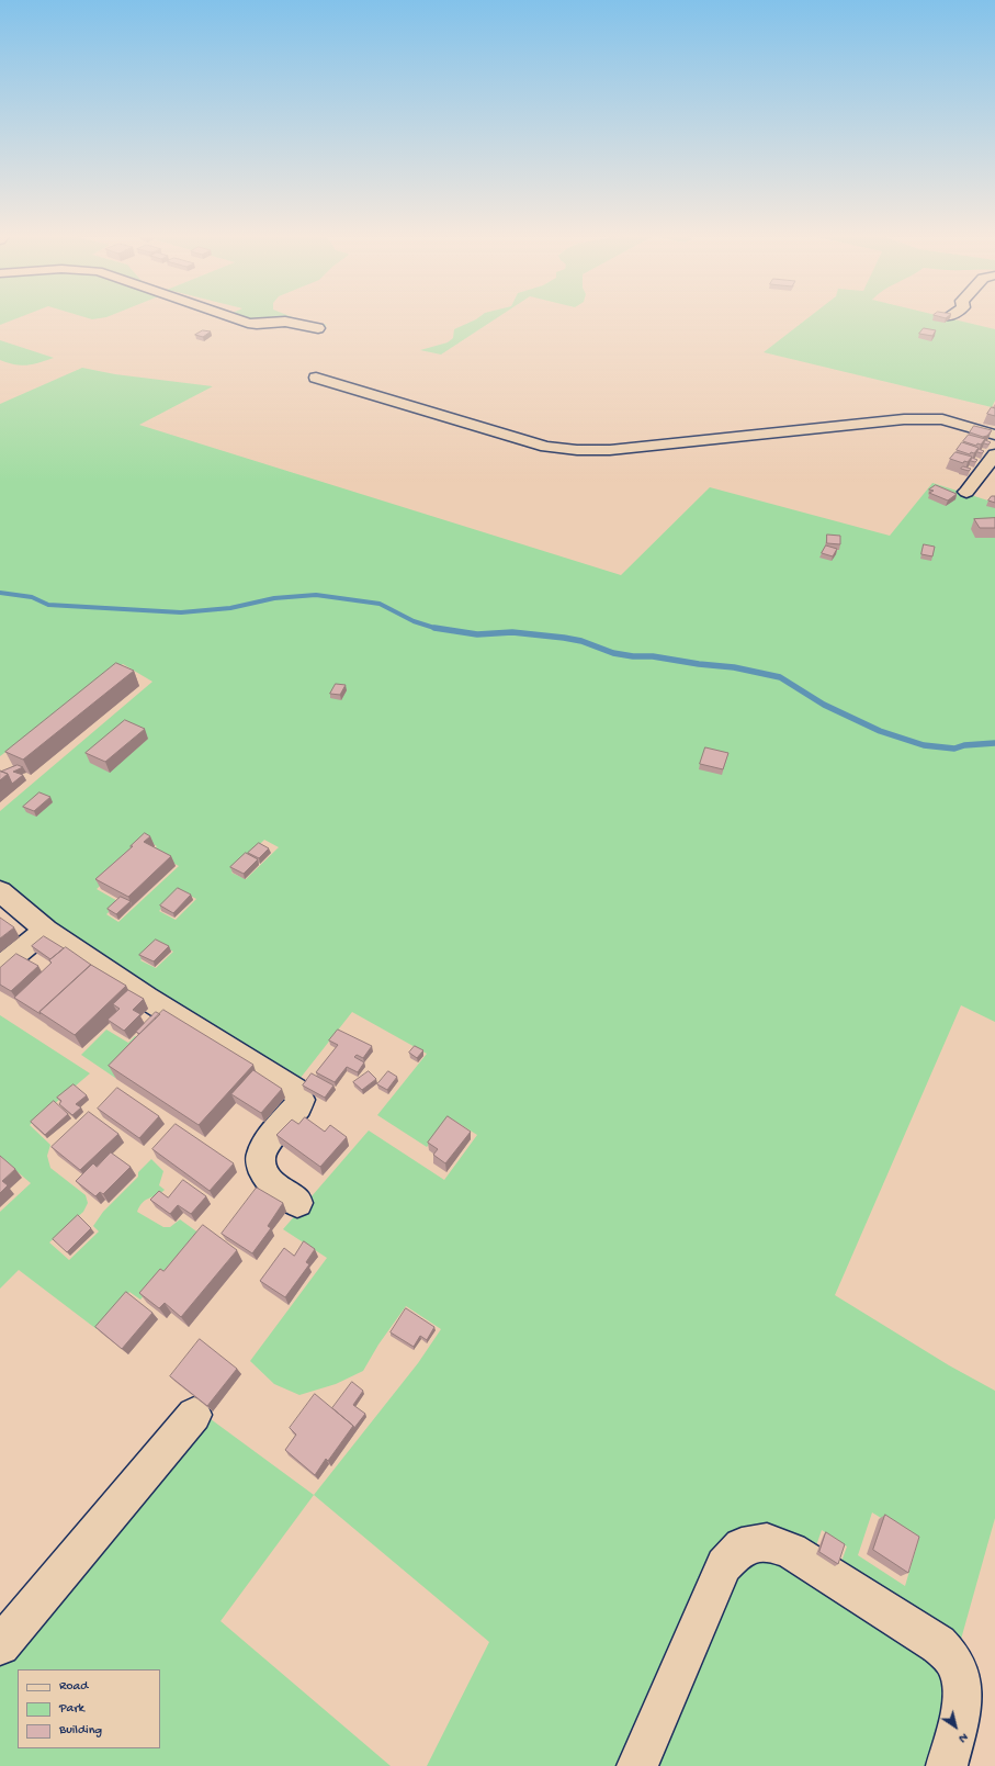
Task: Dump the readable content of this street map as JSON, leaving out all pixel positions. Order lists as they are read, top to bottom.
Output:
{
  "legend": ["Road", "Park", "Building"],
  "north": "bottom right"
}
